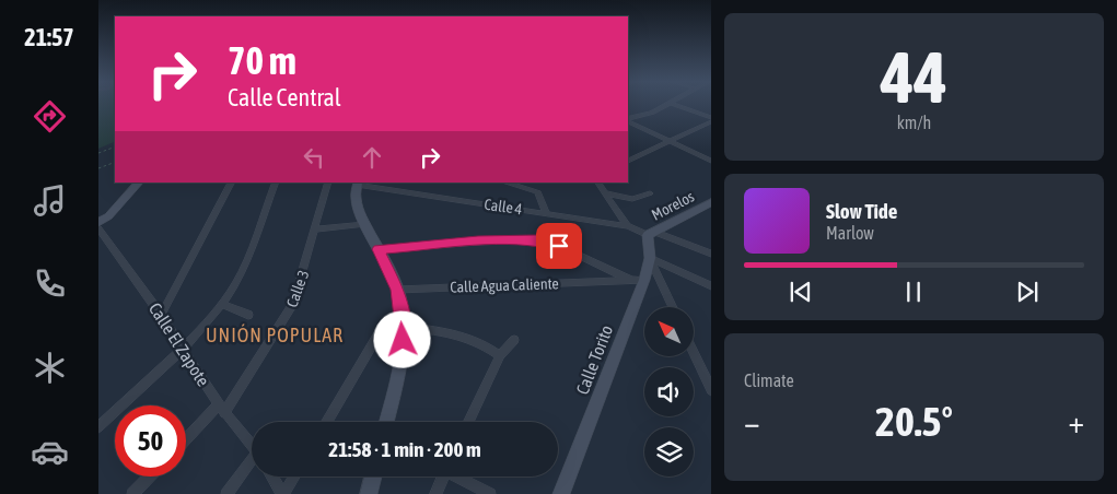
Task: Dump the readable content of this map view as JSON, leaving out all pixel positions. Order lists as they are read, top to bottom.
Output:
{
  "streets": {
    "main road": ["Morelos", "Calle Torito"],
    "street": [
      "Calle 4",
      "Calle Agua Caliente",
      "Calle 3",
      "Calle El Zapote"
    ]
  },
  "crossings": [
    ["Morelos", "Calle 4"],
    ["Morelos", "Calle Torito"],
    ["Calle 4", "Calle Torito"],
    ["Calle Agua Caliente", "Calle Torito"],
    ["Calle 3", "Calle El Zapote"]
  ],
  "districts": ["UNIÓN POPULAR"],
  "north": "top left",
  "page": {
    "tabs": "21:57",
    "tile": [
      ["44", "km/h"],
      "Climate"
    ],
    "turn": ["70 m", "Calle Central"],
    "song": ["Slow Tide", "Marlow"],
    "heat": ["−", "20.5°", "+"],
    "limit": "50",
    "trip": "21:58 · 1 min · 200 m"
  }
}
